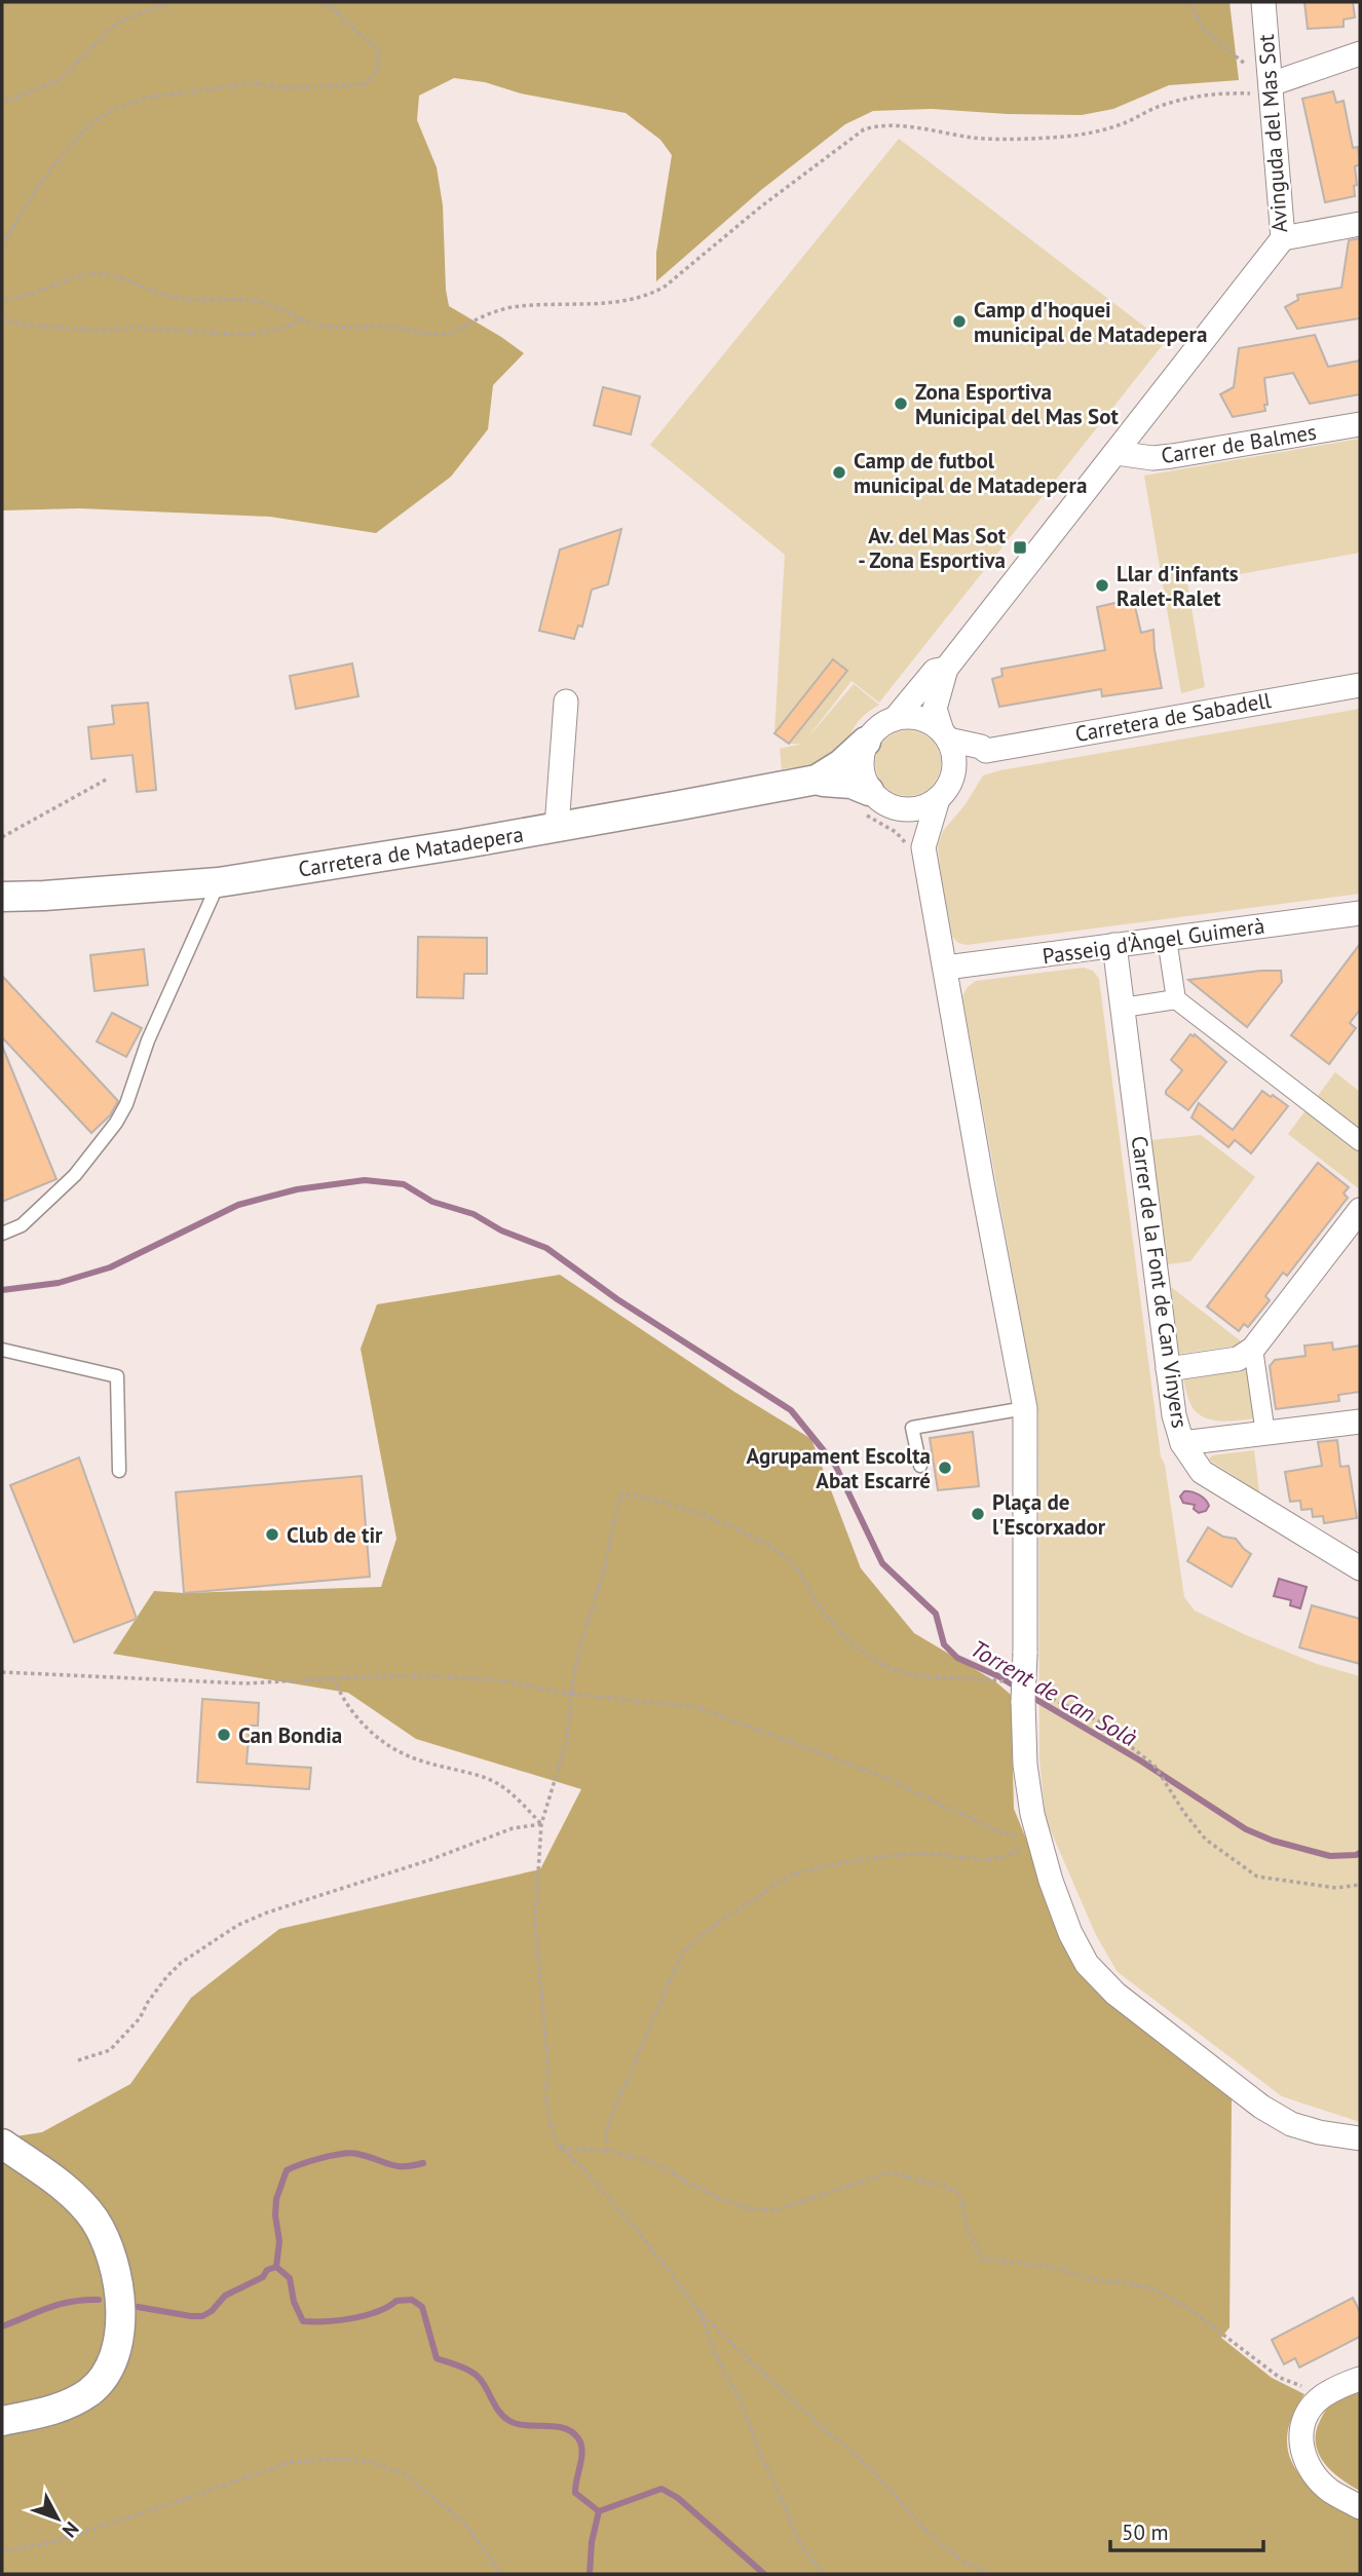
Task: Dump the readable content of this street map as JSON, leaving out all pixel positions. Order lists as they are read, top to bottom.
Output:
{
  "streets": {
    "street": [
      "Avinguda del Mas Sot",
      "Carrer de Balmes",
      "Carretera de Sabadell",
      "Carretera de Matadepera",
      "Passeig d'Àngel Guimerà",
      "Carrer de la Font de Can Vinyers"
    ]
  },
  "crossings": [
    ["Avinguda del Mas Sot", "Carrer de Balmes"],
    ["Avinguda del Mas Sot", "Carretera de Sabadell"],
    ["Passeig d'Àngel Guimerà", "Carrer de la Font de Can Vinyers"]
  ],
  "water": ["Torrent de Can Solà"],
  "places": {
    "other": [
      "Camp d'hoquei municipal de Matadepera",
      "Zona Esportiva Municipal del Mas Sot",
      "Camp de futbol municipal de Matadepera",
      "Llar d'infants Ralet-Ralet",
      "Agrupament Escolta Abat Escarré",
      "Plaça de l'Escorxador",
      "Club de tir",
      "Can Bondia"
    ],
    "transit": ["Av. del Mas Sot - Zona Esportiva"]
  },
  "scale_bar": "50 m",
  "north": "bottom right"
}
